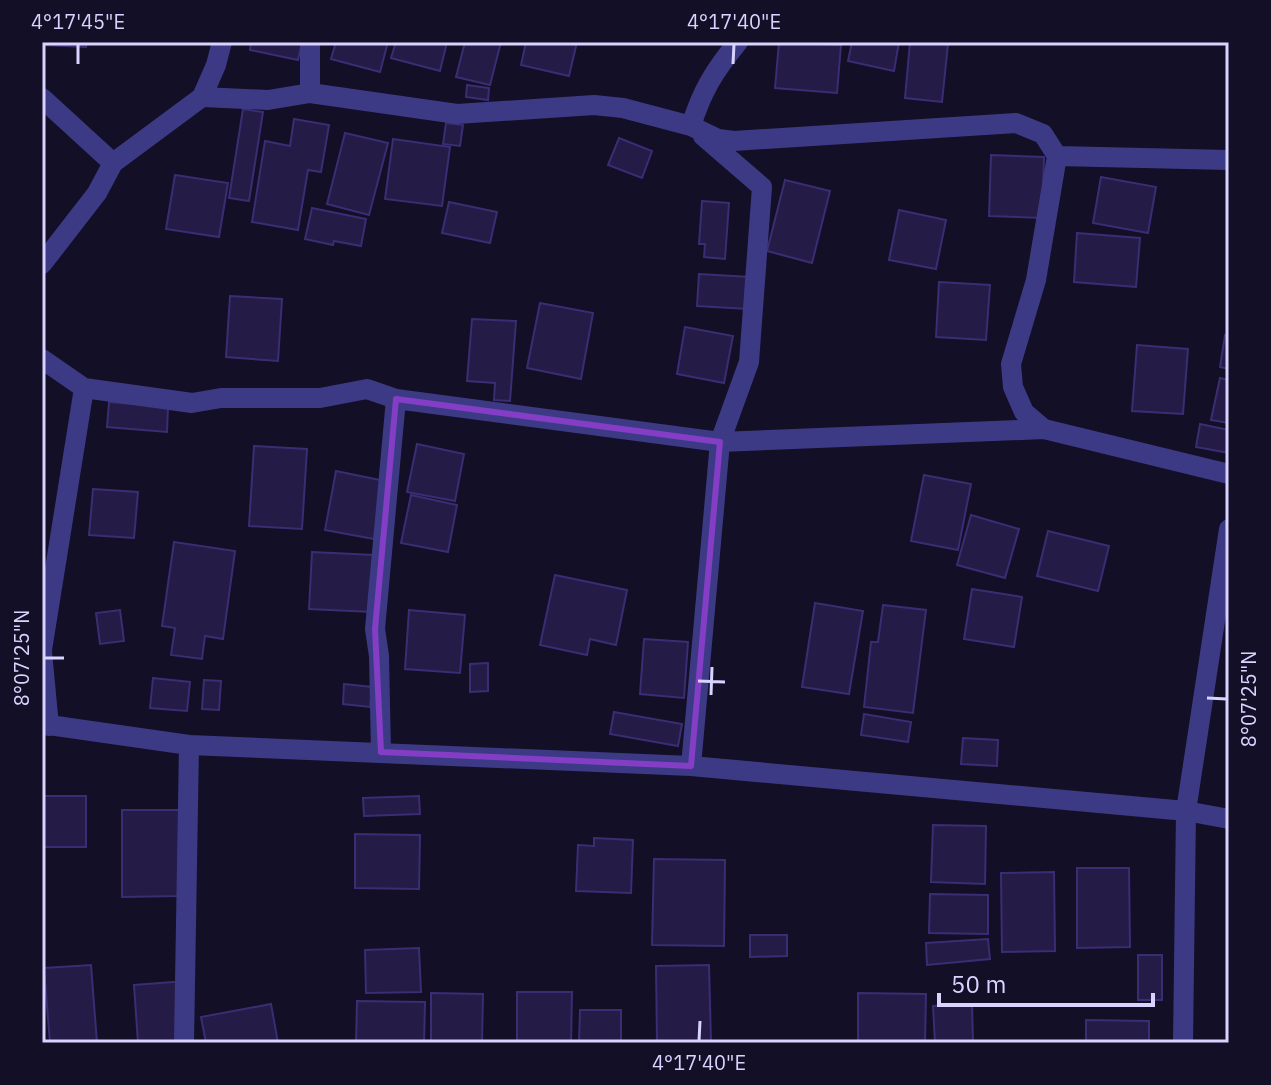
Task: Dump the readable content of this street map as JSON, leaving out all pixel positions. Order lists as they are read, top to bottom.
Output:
{
  "scale_bar": "50 m",
  "coordinates": ["4°17'45\"E", "4°17'40\"E", "8°07'25\"N"]
}
